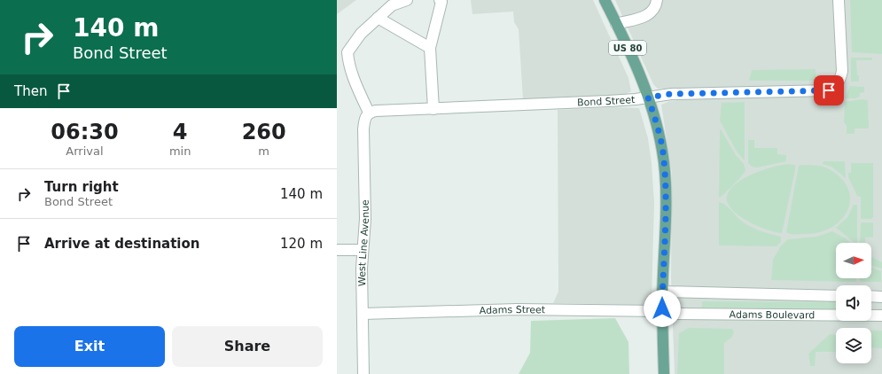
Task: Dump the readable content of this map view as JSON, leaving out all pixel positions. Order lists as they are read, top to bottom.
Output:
{
  "streets": {
    "main road": ["US 80"],
    "street": [
      "Bond Street",
      "West Line Avenue",
      "Adams Street",
      "Adams Boulevard"
    ]
  },
  "crossings": [
    ["US 80", "Bond Street"],
    ["US 80", "Adams Street"],
    ["US 80", "Adams Boulevard"],
    ["Bond Street", "West Line Avenue"],
    ["West Line Avenue", "Adams Street"],
    ["Adams Street", "Adams Boulevard"]
  ],
  "north": "right",
  "page": {
    "turn": ["140 m", "Bond Street"],
    "then": "Then",
    "eta": [
      "06:30",
      "Arrival",
      "4",
      "min",
      "260",
      "m"
    ],
    "list": [
      {
        "name": "Turn right",
        "note": "Bond Street",
        "value": "140 m"
      },
      {
        "name": "Arrive at destination",
        "value": "120 m"
      }
    ],
    "buttons": ["Exit", "Share"]
  }
}
